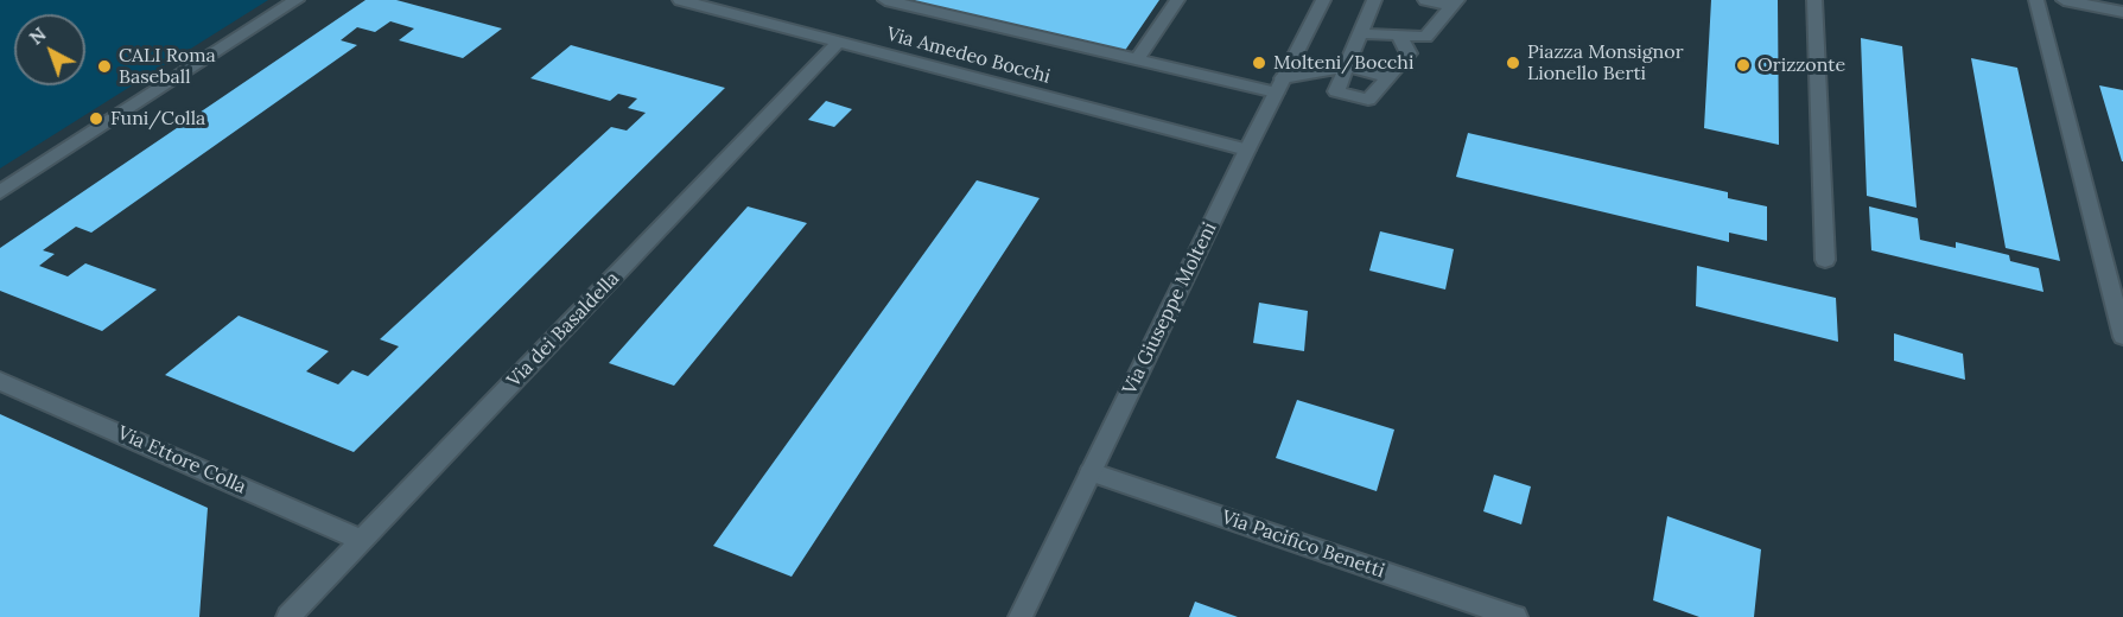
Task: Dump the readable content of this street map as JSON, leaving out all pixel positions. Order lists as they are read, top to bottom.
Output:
{
  "streets": {
    "street": [
      "Via Amedeo Bocchi",
      "Via Giuseppe Molteni",
      "Via dei Basaldella",
      "Via Ettore Colla",
      "Via Pacifico Benetti"
    ]
  },
  "crossings": [
    ["Via Amedeo Bocchi", "Via Giuseppe Molteni"],
    ["Via Amedeo Bocchi", "Via dei Basaldella"],
    ["Via Giuseppe Molteni", "Via Pacifico Benetti"],
    ["Via dei Basaldella", "Via Ettore Colla"]
  ],
  "places": [
    "Molteni/Bocchi",
    "Piazza Monsignor Lionello Berti",
    "Orizzonte",
    "CALI Roma Baseball",
    "Funi/Colla"
  ],
  "north": "top left"
}
